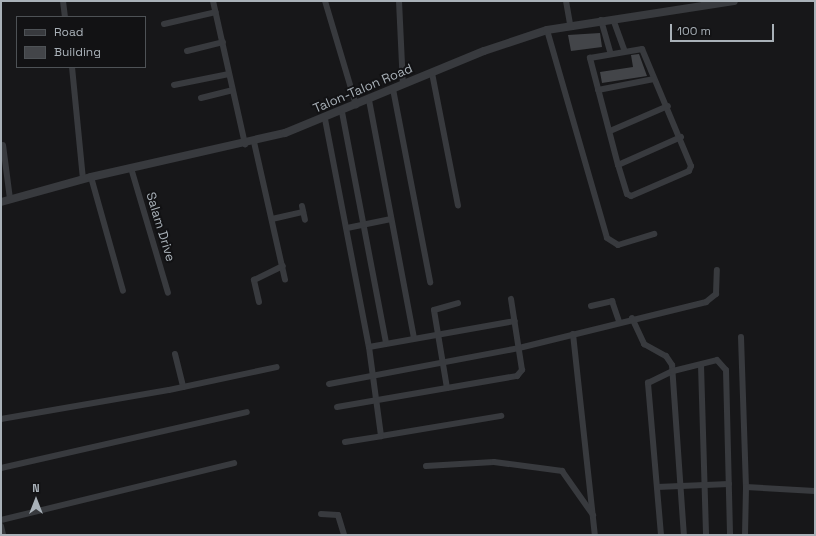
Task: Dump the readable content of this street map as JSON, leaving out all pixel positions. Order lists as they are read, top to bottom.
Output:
{
  "streets": {
    "street": ["Talon-Talon Road", "Salam Drive"]
  },
  "crossings": [
    ["Talon-Talon Road", "Salam Drive"]
  ],
  "legend": ["Road", "Building"],
  "scale_bar": "100 m",
  "north": "top"
}
